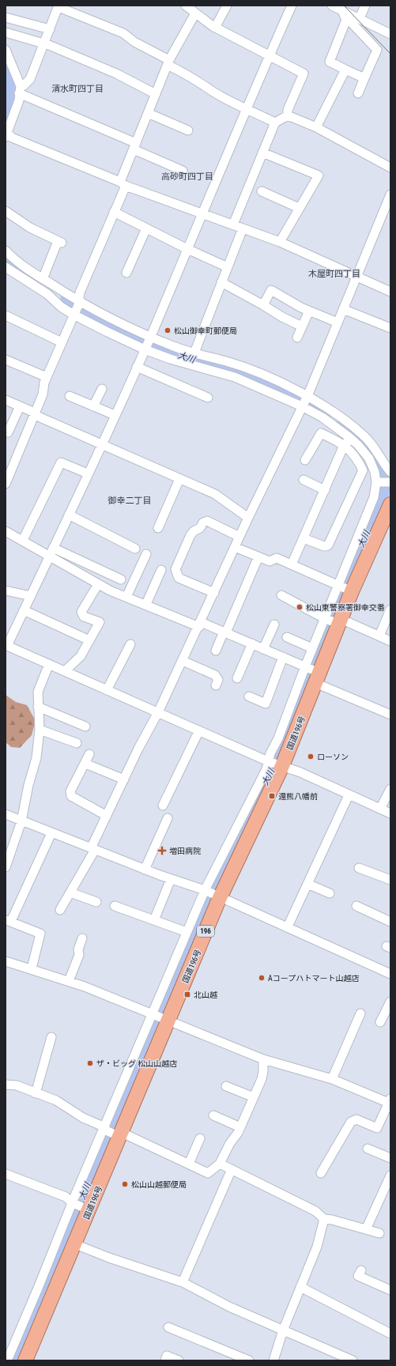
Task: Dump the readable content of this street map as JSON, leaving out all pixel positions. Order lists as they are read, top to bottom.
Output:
{
  "streets": {
    "highway": ["国道196号", "196"]
  },
  "districts": [
    "清水町四丁目",
    "高砂町四丁目",
    "木屋町四丁目",
    "御幸二丁目"
  ],
  "water": ["大川"],
  "places": {
    "other": [
      "松山御幸町郵便局",
      "松山東警察署御幸交番",
      "ローソン",
      "Aコープハトマート山越店",
      "ザ・ビッグ 松山山越店",
      "松山山越郵便局"
    ],
    "transit": ["還熊八幡前", "北山越"],
    "health": ["増田病院"]
  }
}
